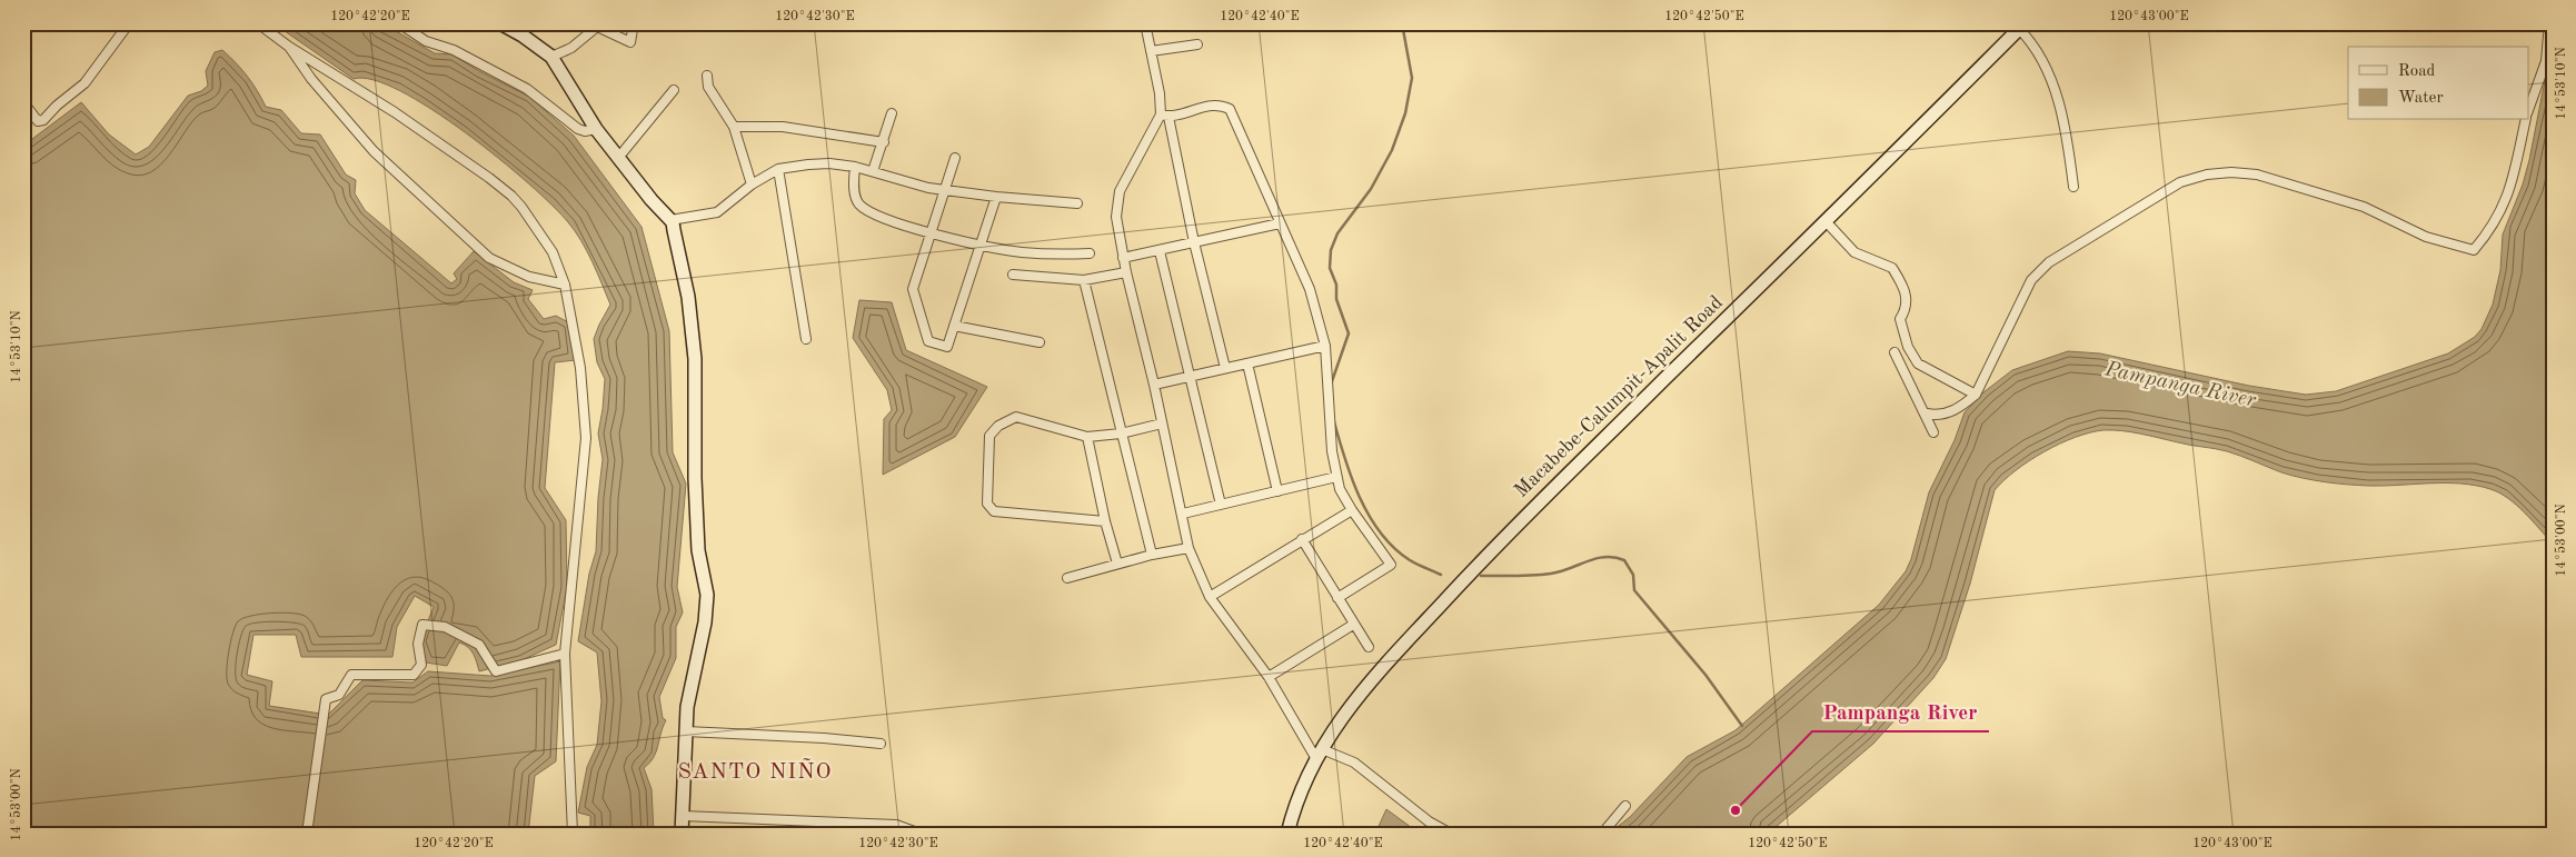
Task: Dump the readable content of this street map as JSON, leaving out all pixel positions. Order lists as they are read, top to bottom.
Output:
{
  "streets": {
    "main road": ["Macabebe-Calumpit-Apalit Road"]
  },
  "districts": ["SANTO NIÑO"],
  "water": ["Pampanga River"],
  "places": ["Pampanga River"],
  "legend": ["Road", "Water"],
  "coordinates": [
    "120°42'20\"E",
    "120°42'30\"E",
    "120°42'40\"E",
    "120°42'50\"E",
    "120°43'00\"E",
    "14°53'10\"N",
    "14°53'00\"N"
  ]
}
